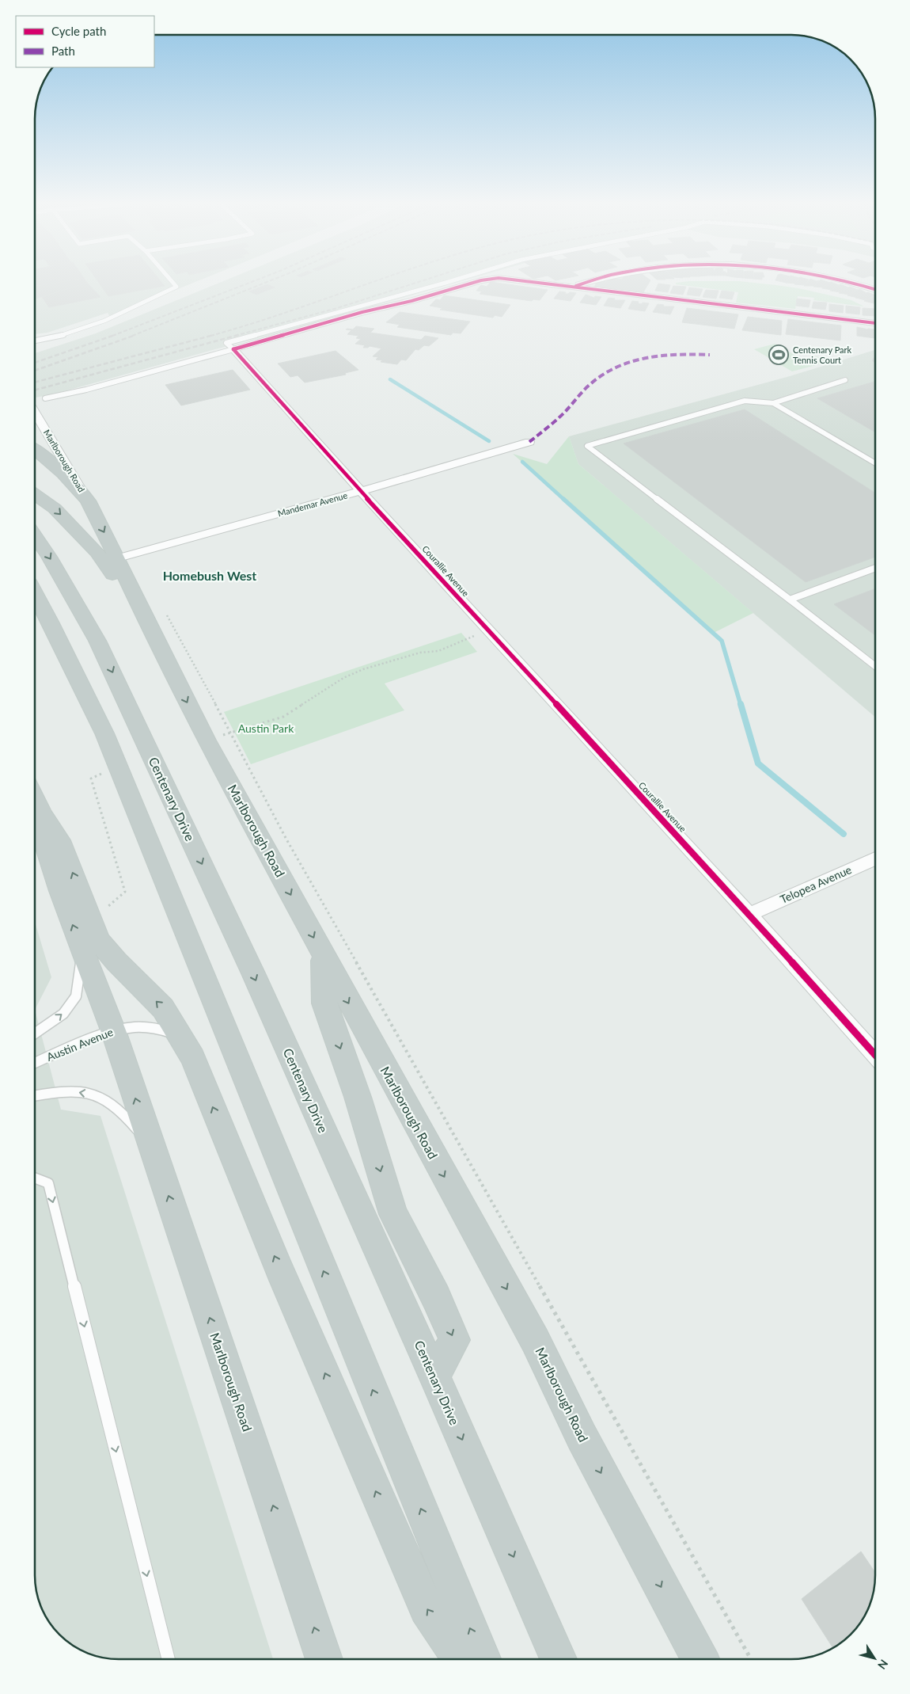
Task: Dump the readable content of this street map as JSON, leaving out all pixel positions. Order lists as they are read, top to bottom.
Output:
{
  "streets": {
    "highway": ["Marlborough Road", "Centenary Drive"],
    "street": ["Mandemar Avenue", "Courallie Avenue", "Telopea Avenue"],
    "lane": ["Austin Avenue"]
  },
  "crossings": [
    ["Marlborough Road", "Mandemar Avenue"],
    ["Marlborough Road", "Austin Avenue"],
    ["Mandemar Avenue", "Courallie Avenue"],
    ["Courallie Avenue", "Telopea Avenue"]
  ],
  "districts": ["Homebush West"],
  "parks": ["Austin Park"],
  "places": {
    "sports": ["Centenary Park Tennis Court"]
  },
  "legend": ["Cycle path", "Path"],
  "north": "bottom right"
}
